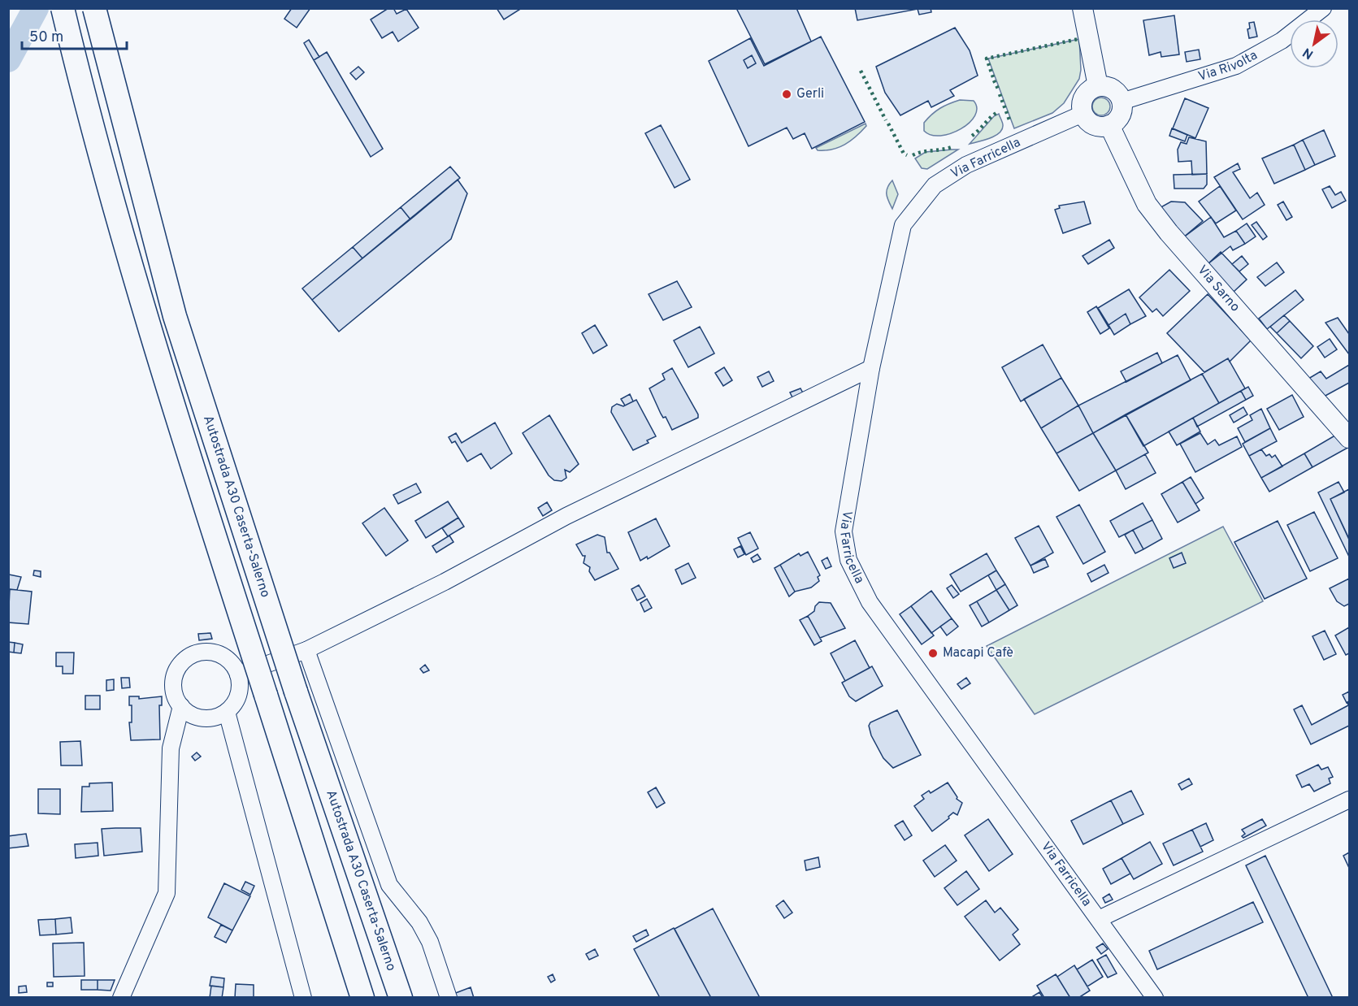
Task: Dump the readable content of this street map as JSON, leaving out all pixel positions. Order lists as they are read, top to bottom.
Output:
{
  "streets": {
    "highway": ["Autostrada A30 Caserta-Salerno"],
    "main road": ["Via Sarno"],
    "street": ["Via Rivolta", "Via Farricella"]
  },
  "crossings": [
    ["Via Rivolta", "Via Farricella"],
    ["Via Rivolta", "Via Sarno"],
    ["Via Farricella", "Via Sarno"]
  ],
  "places": ["Gerli", "Macapi Cafè"],
  "scale_bar": "50 m",
  "north": "bottom left"
}
